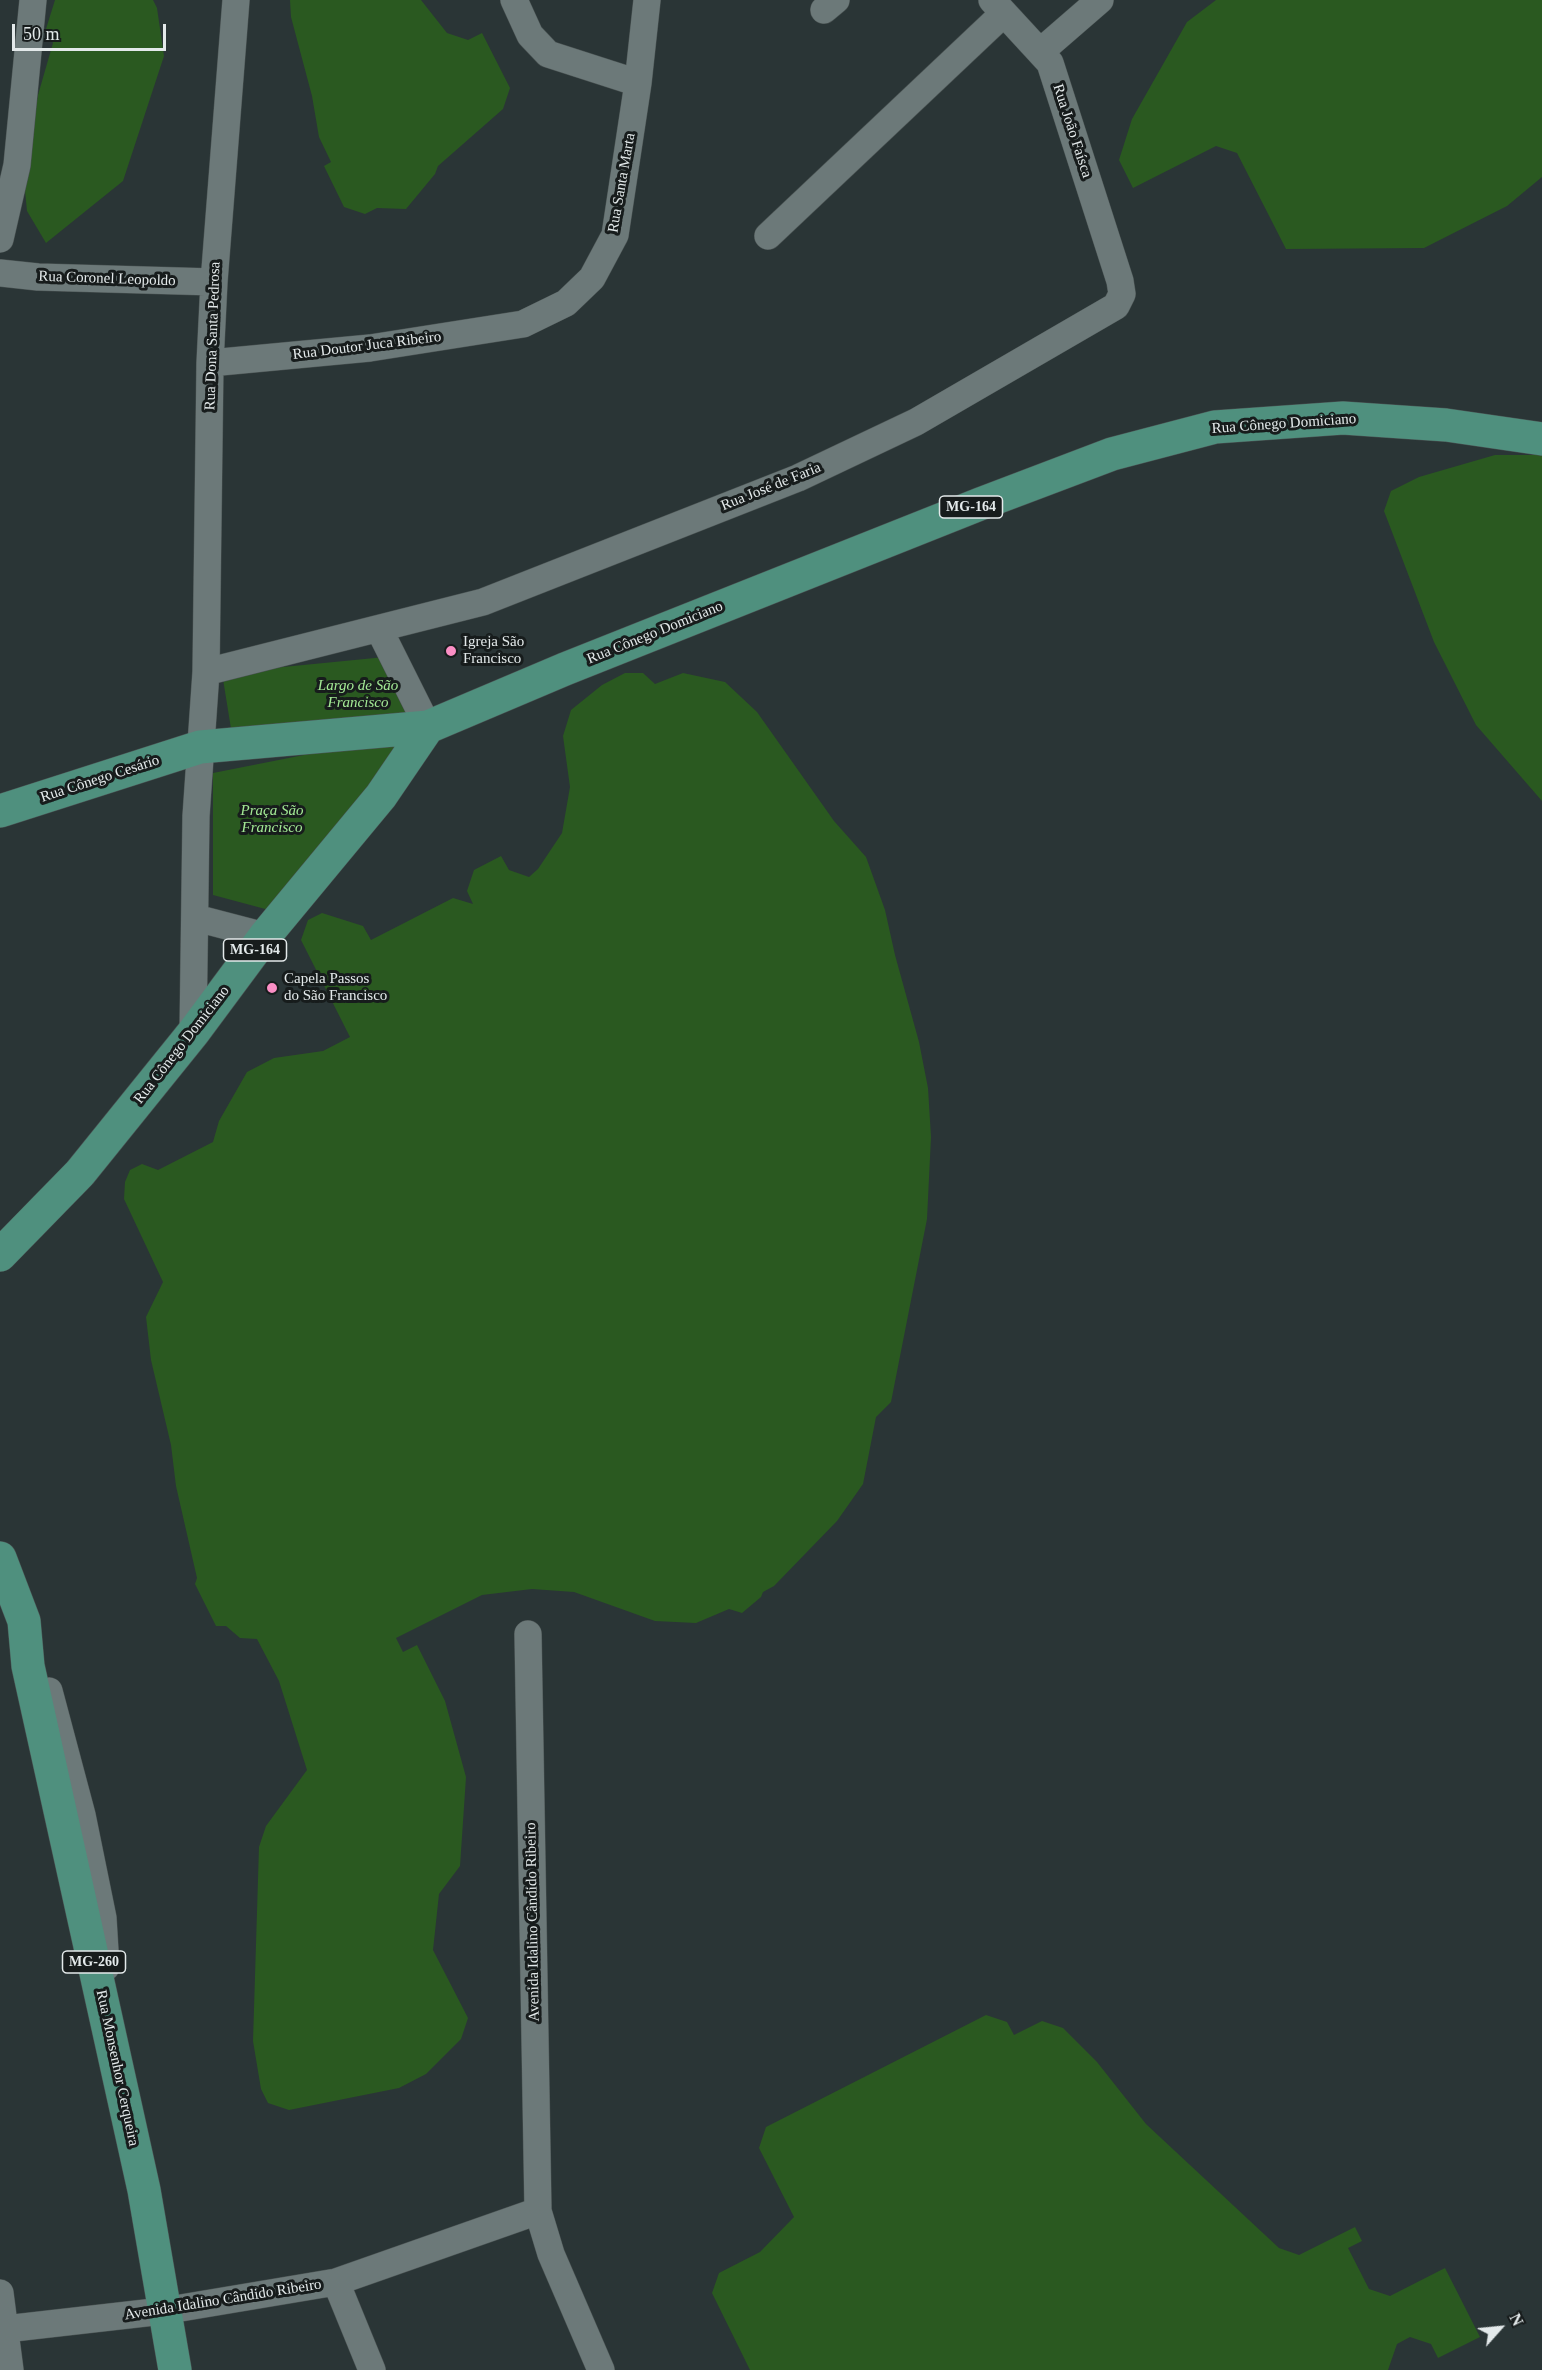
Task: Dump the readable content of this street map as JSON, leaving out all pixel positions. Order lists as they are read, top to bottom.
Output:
{
  "streets": {
    "main road": [
      "Rua Cônego Domiciano",
      "MG-164",
      "Rua Cônego Cesário",
      "MG-260",
      "Rua Monsenhor Cerqueira"
    ],
    "street": [
      "Rua João Faísca",
      "Rua Santa Marta",
      "Rua Coronel Leopoldo",
      "Rua Dona Santa Pedrosa",
      "Rua Doutor Juca Ribeiro",
      "Rua José de Faria",
      "Avenida Idalino Cândido Ribeiro"
    ]
  },
  "crossings": [
    ["Rua João Faísca", "Rua José de Faria"],
    ["Rua Santa Marta", "Rua Doutor Juca Ribeiro"],
    ["Rua Coronel Leopoldo", "Rua Dona Santa Pedrosa"],
    ["Rua Dona Santa Pedrosa", "Rua Doutor Juca Ribeiro"],
    ["Rua Dona Santa Pedrosa", "Rua José de Faria"],
    ["Rua Cônego Domiciano", "MG-164"],
    ["MG-164", "Rua Cônego Cesário"],
    ["Avenida Idalino Cândido Ribeiro", "Rua Monsenhor Cerqueira"]
  ],
  "parks": ["Largo de São Francisco", "Praça São Francisco"],
  "places": ["Igreja São Francisco", "Capela Passos do São Francisco"],
  "scale_bar": "50 m",
  "north": "top right"
}
